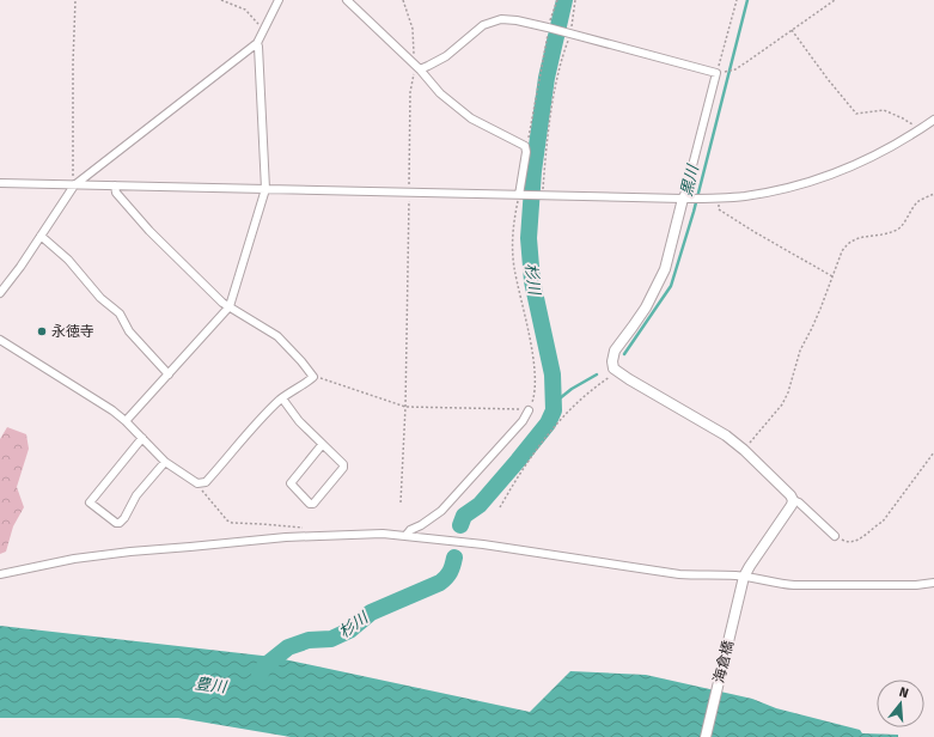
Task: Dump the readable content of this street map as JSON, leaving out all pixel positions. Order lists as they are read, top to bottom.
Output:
{
  "streets": {
    "street": ["海倉橋"]
  },
  "water": ["黒川", "杉川", "豊川"],
  "places": ["永徳寺"],
  "north": "top"
}
